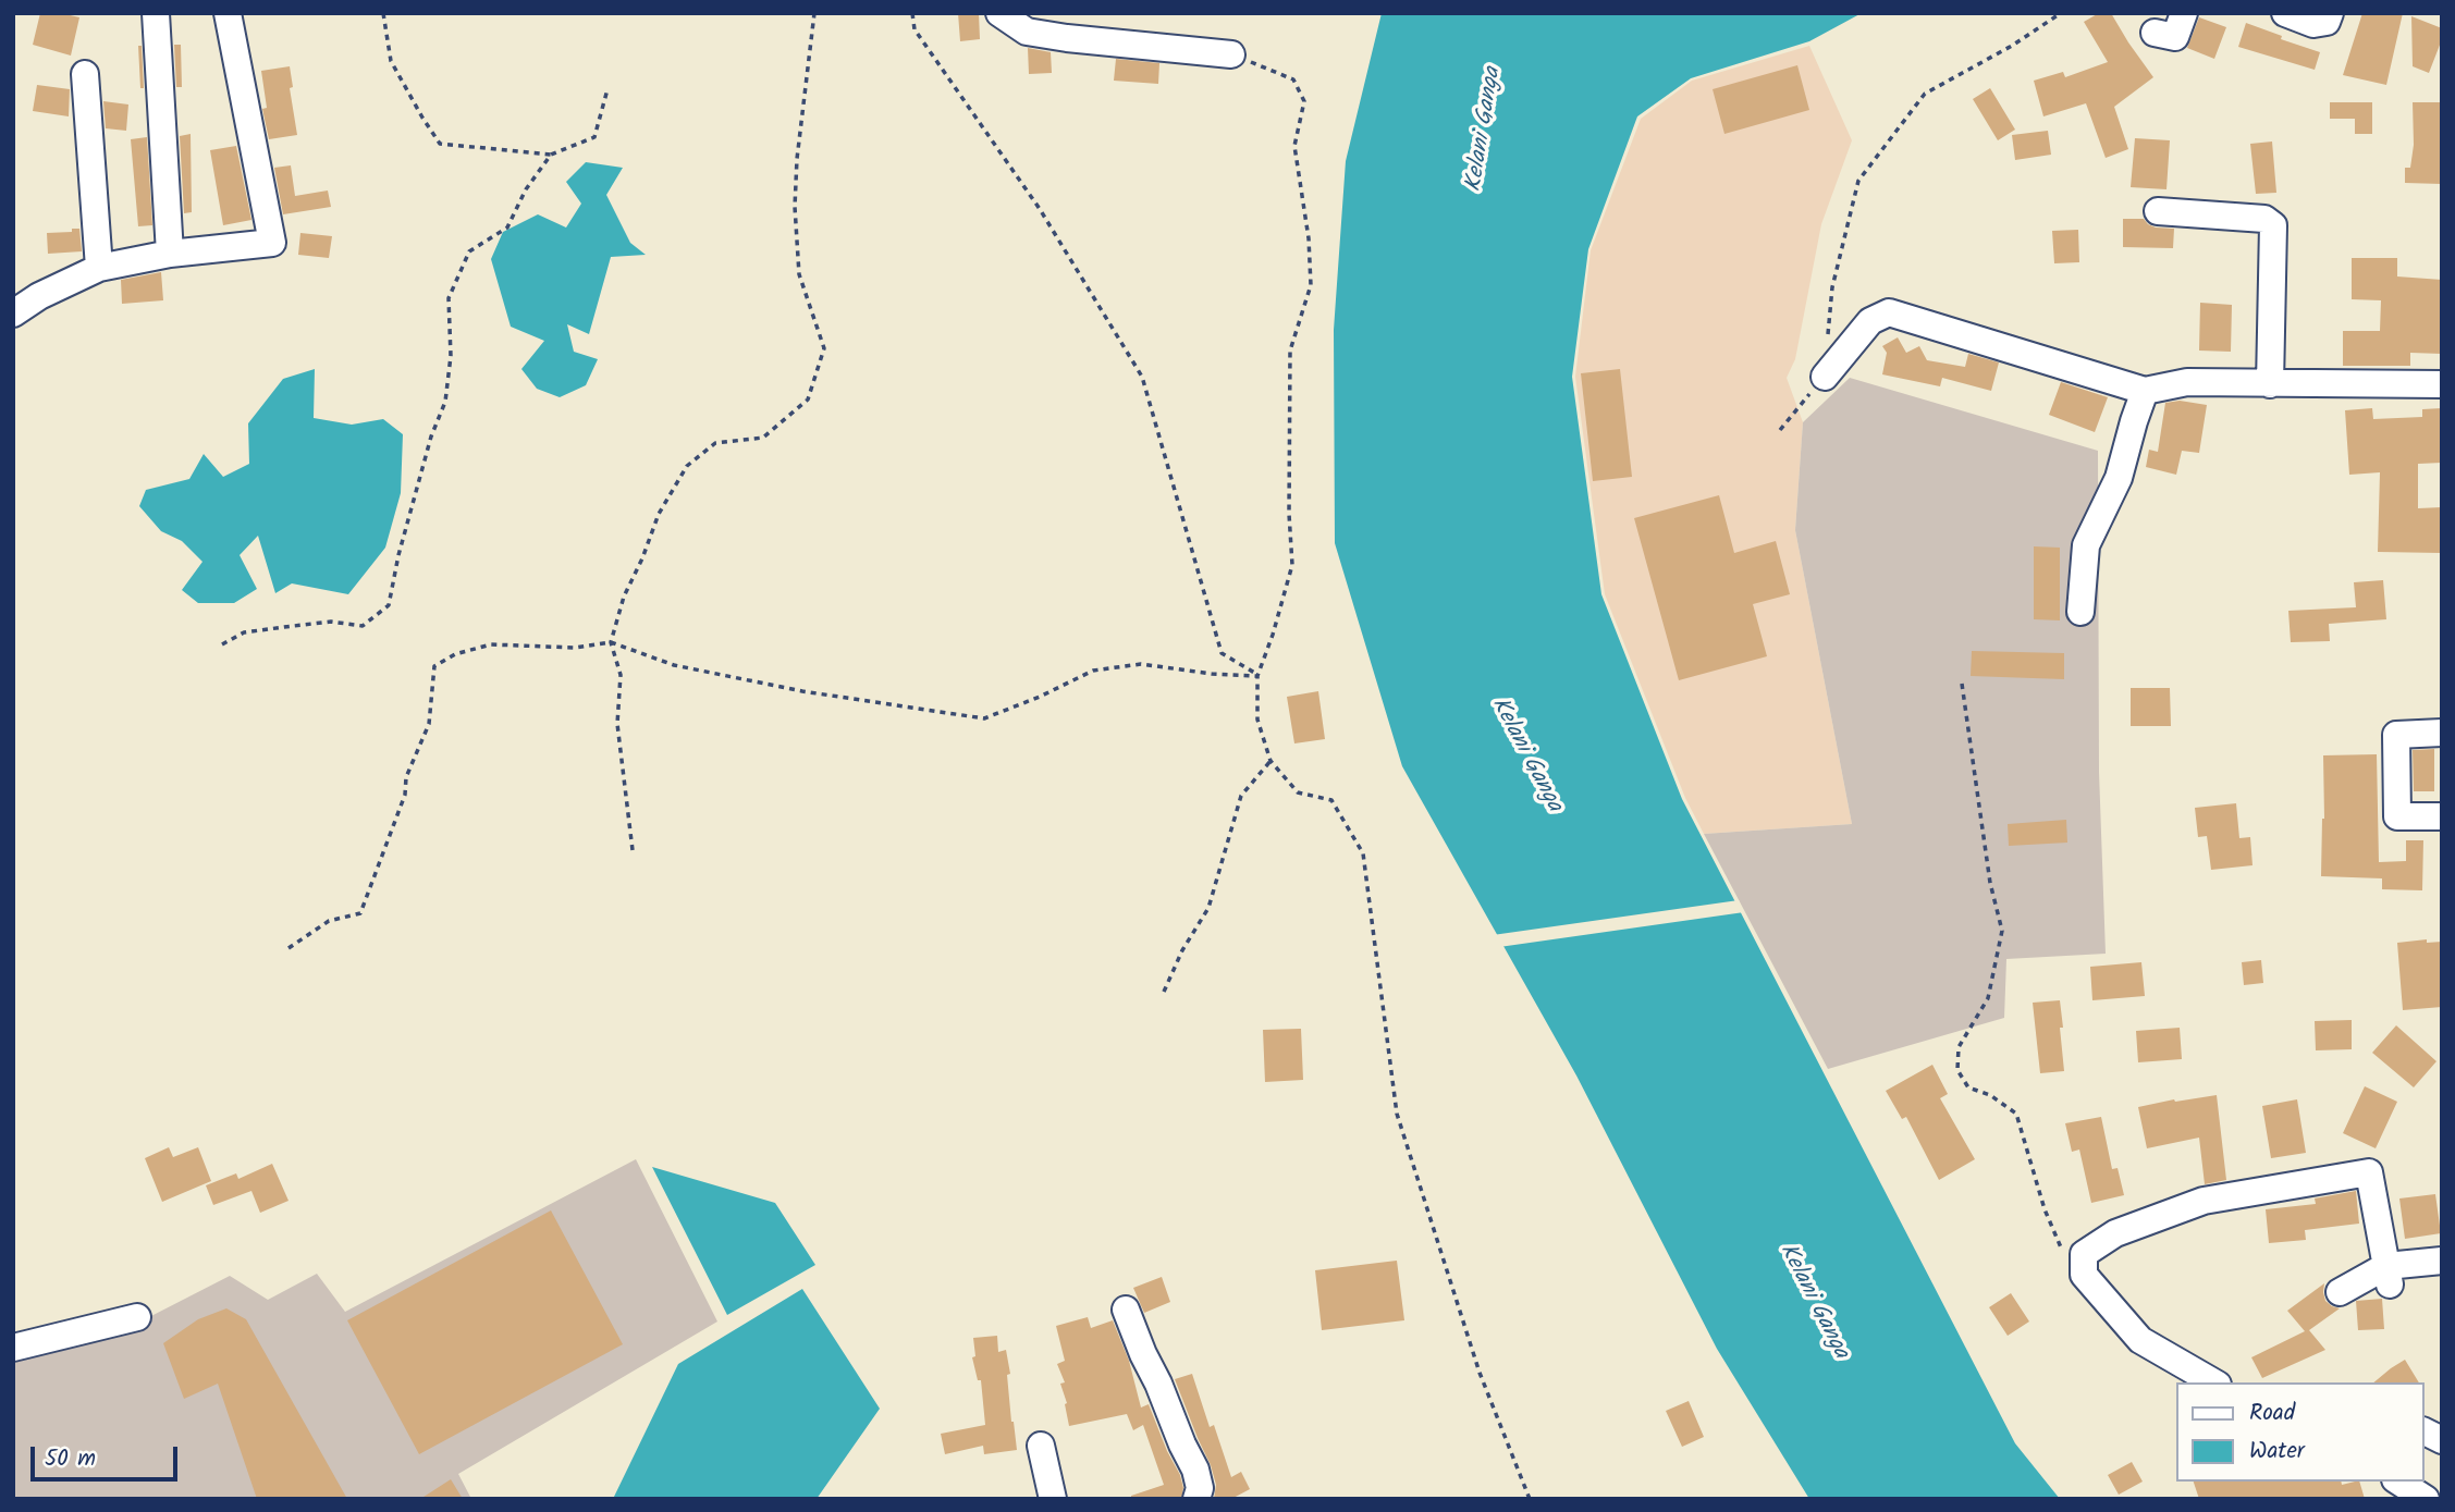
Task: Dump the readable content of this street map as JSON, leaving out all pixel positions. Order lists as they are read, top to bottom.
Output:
{
  "water": ["Kelani Ganga"],
  "legend": ["Road", "Water"],
  "scale_bar": "50 m"
}
